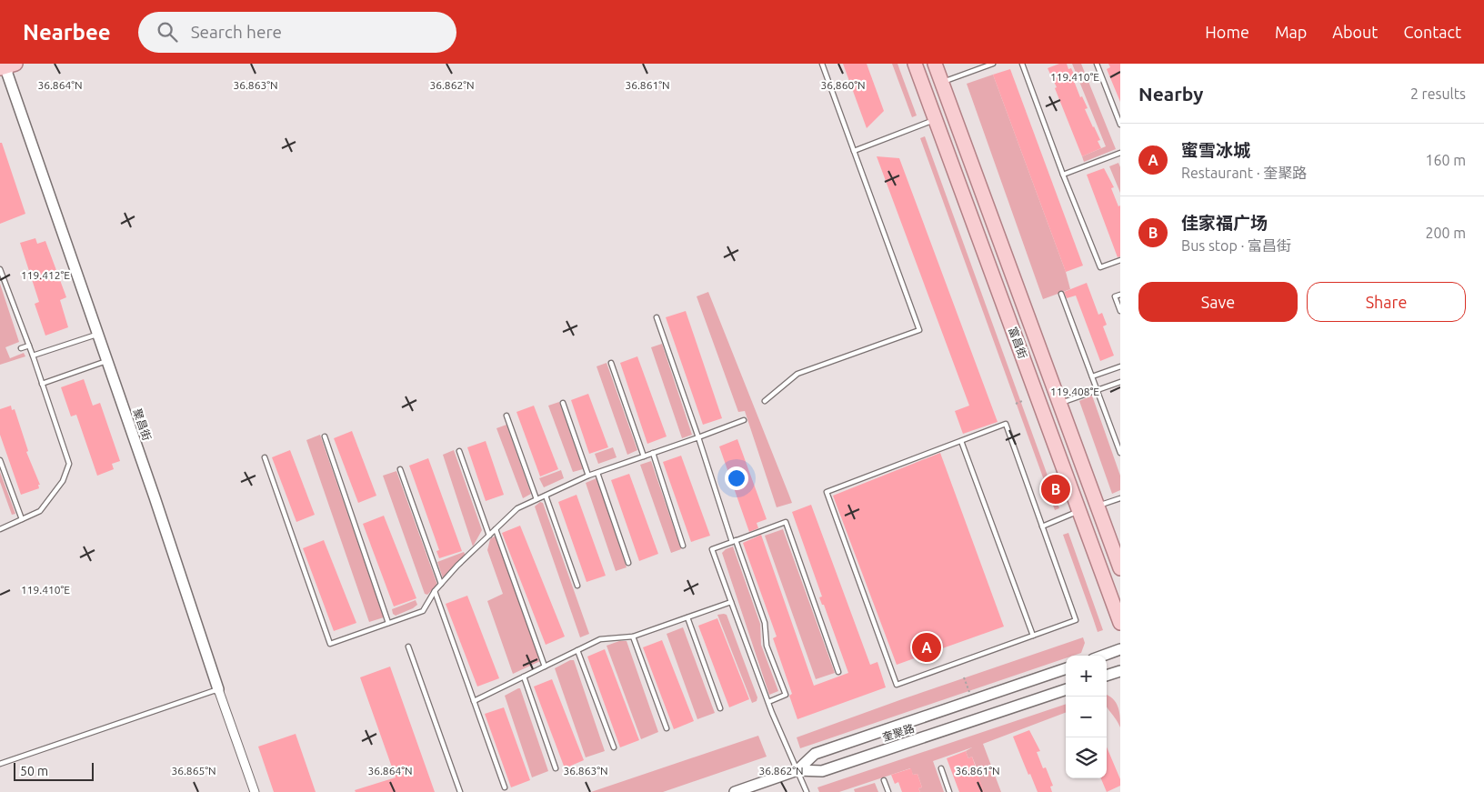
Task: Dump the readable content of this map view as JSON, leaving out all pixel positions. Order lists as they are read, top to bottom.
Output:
{
  "streets": {
    "main road": ["富昌街"],
    "street": ["聚昌街", "奎聚路"]
  },
  "scale_bar": "50 m",
  "page": {
    "header": "Nearbee",
    "search": "Search here",
    "nav": [
      "Home",
      "Map",
      "About",
      "Contact"
    ],
    "heading": ["Nearby", "2 results"],
    "list": [
      {
        "mark": "A",
        "name": "蜜雪冰城",
        "note": "Restaurant · 奎聚路",
        "value": "160 m"
      },
      {
        "mark": "B",
        "name": "佳家福广场",
        "note": "Bus stop · 富昌街",
        "value": "200 m"
      }
    ],
    "buttons": ["Save", "Share"],
    "pins": ["B", "A"],
    "map_buttons": ["+", "−"],
    "scale": "50 m"
  },
  "coordinates": [
    "119.410°E",
    "36.860°N",
    "36.864°N",
    "36.863°N",
    "36.862°N",
    "36.861°N",
    "119.412°E",
    "119.408°E",
    "36.865°N"
  ]
}
